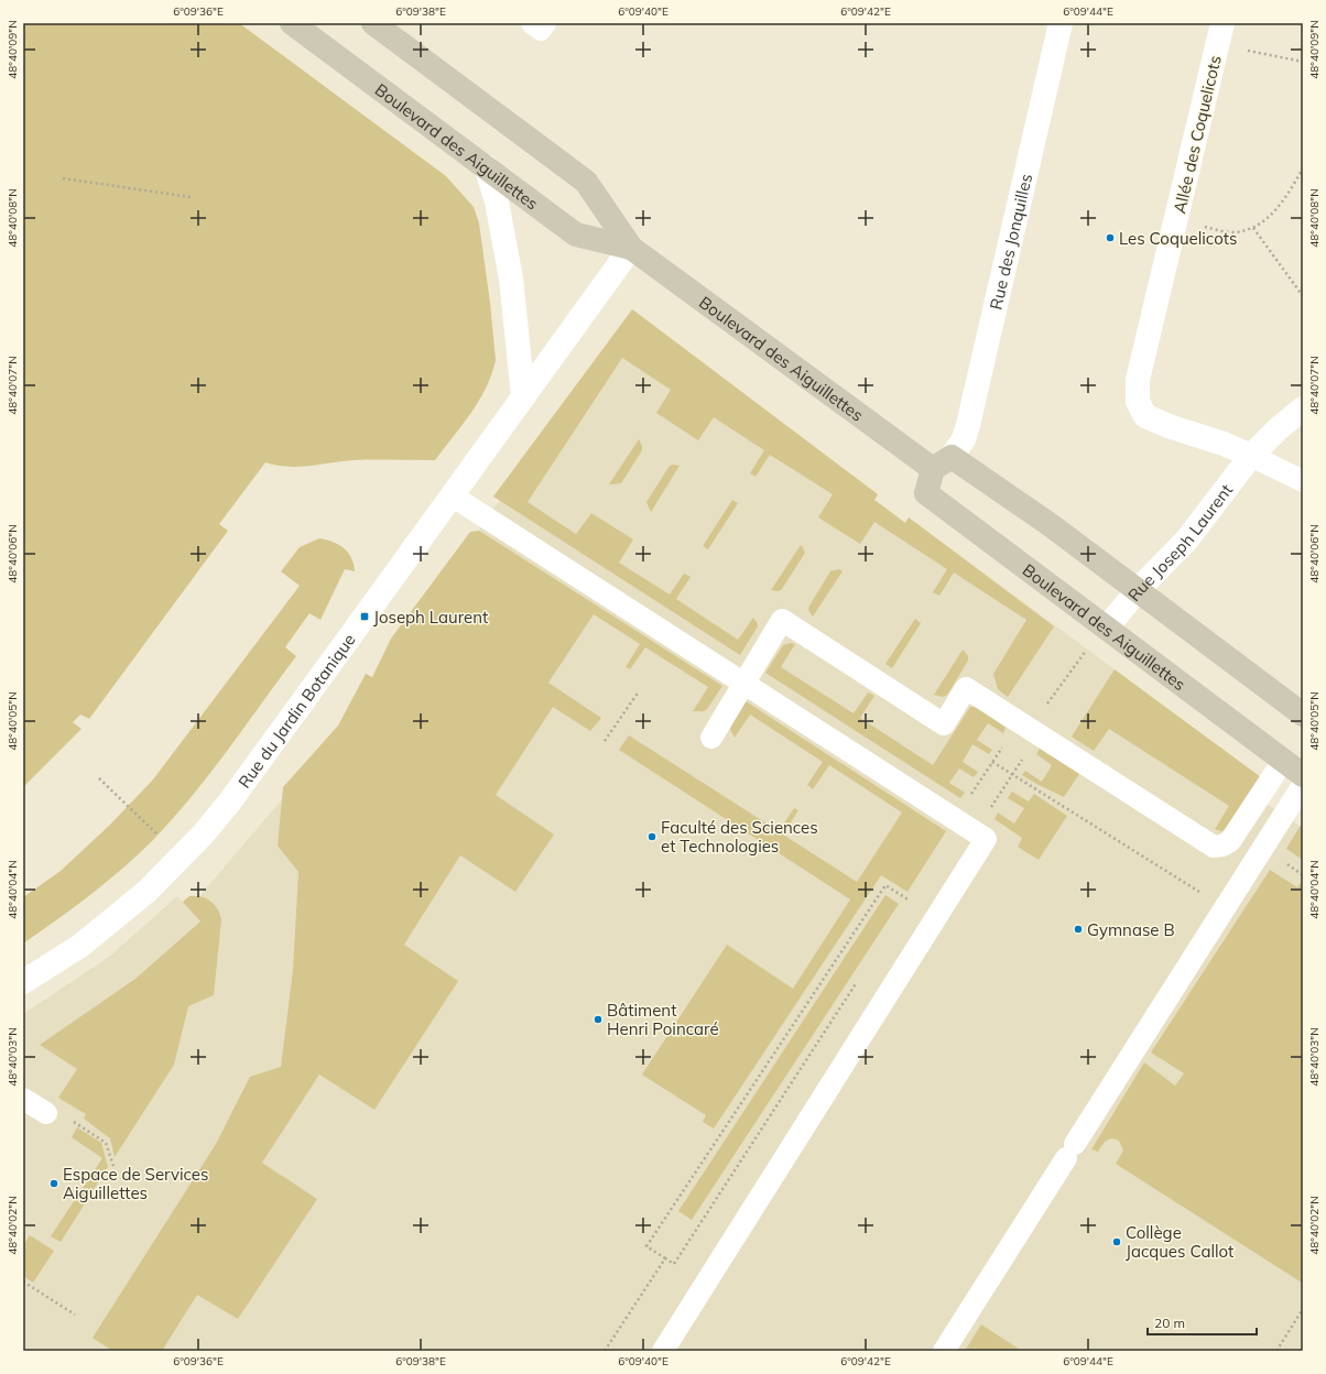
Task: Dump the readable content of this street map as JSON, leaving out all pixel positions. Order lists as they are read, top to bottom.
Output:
{
  "streets": {
    "main road": ["Boulevard des Aiguillettes"],
    "street": [
      "Allée des Coquelicots",
      "Rue des Jonquilles",
      "Rue Joseph Laurent",
      "Rue du Jardin Botanique"
    ]
  },
  "crossings": [
    ["Allée des Coquelicots", "Rue Joseph Laurent"],
    ["Boulevard des Aiguillettes", "Rue des Jonquilles"],
    ["Boulevard des Aiguillettes", "Rue Joseph Laurent"],
    ["Boulevard des Aiguillettes", "Rue du Jardin Botanique"]
  ],
  "places": {
    "other": [
      "Les Coquelicots",
      "Faculté des Sciences et Technologies",
      "Gymnase B",
      "Bâtiment Henri Poincaré",
      "Espace de Services Aiguillettes",
      "Collège Jacques Callot"
    ],
    "transit": ["Joseph Laurent"]
  },
  "scale_bar": "20 m",
  "coordinates": [
    "6°09'36\"E",
    "6°09'38\"E",
    "6°09'40\"E",
    "6°09'42\"E",
    "6°09'44\"E",
    "48°40'09\"N",
    "48°40'08\"N",
    "48°40'07\"N",
    "48°40'06\"N",
    "48°40'05\"N",
    "48°40'04\"N",
    "48°40'03\"N",
    "48°40'02\"N"
  ]
}
